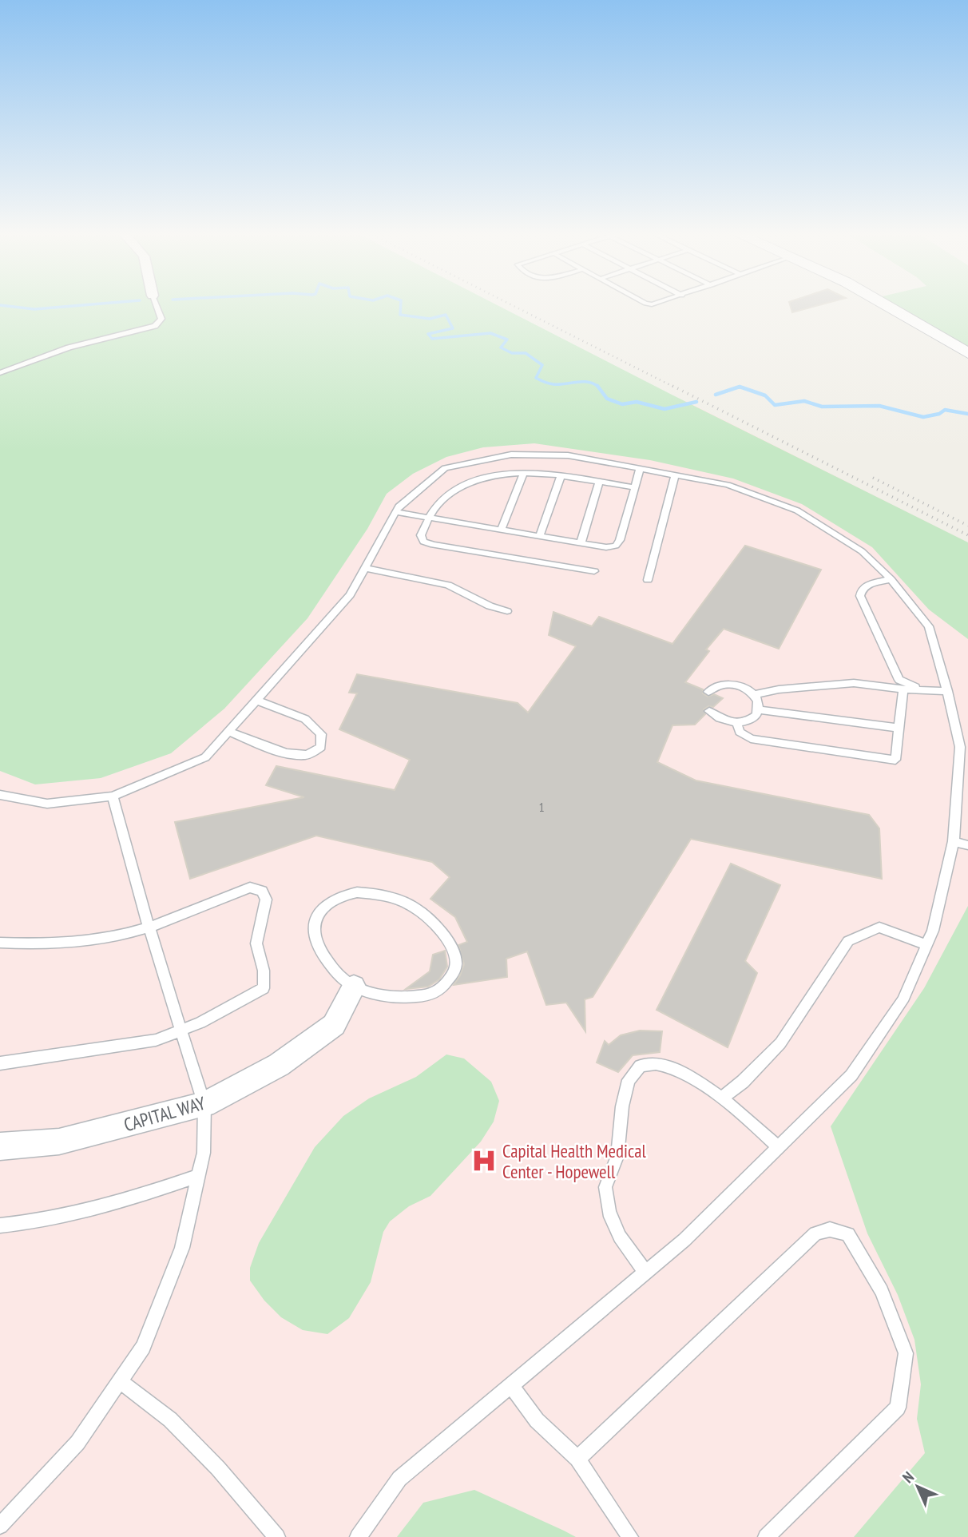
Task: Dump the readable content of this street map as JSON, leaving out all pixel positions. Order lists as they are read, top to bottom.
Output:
{
  "streets": {
    "street": ["CAPITAL WAY"]
  },
  "places": {
    "hospital": ["Capital Health Medical Center - Hopewell"]
  },
  "house_numbers": ["1"],
  "north": "top left"
}
